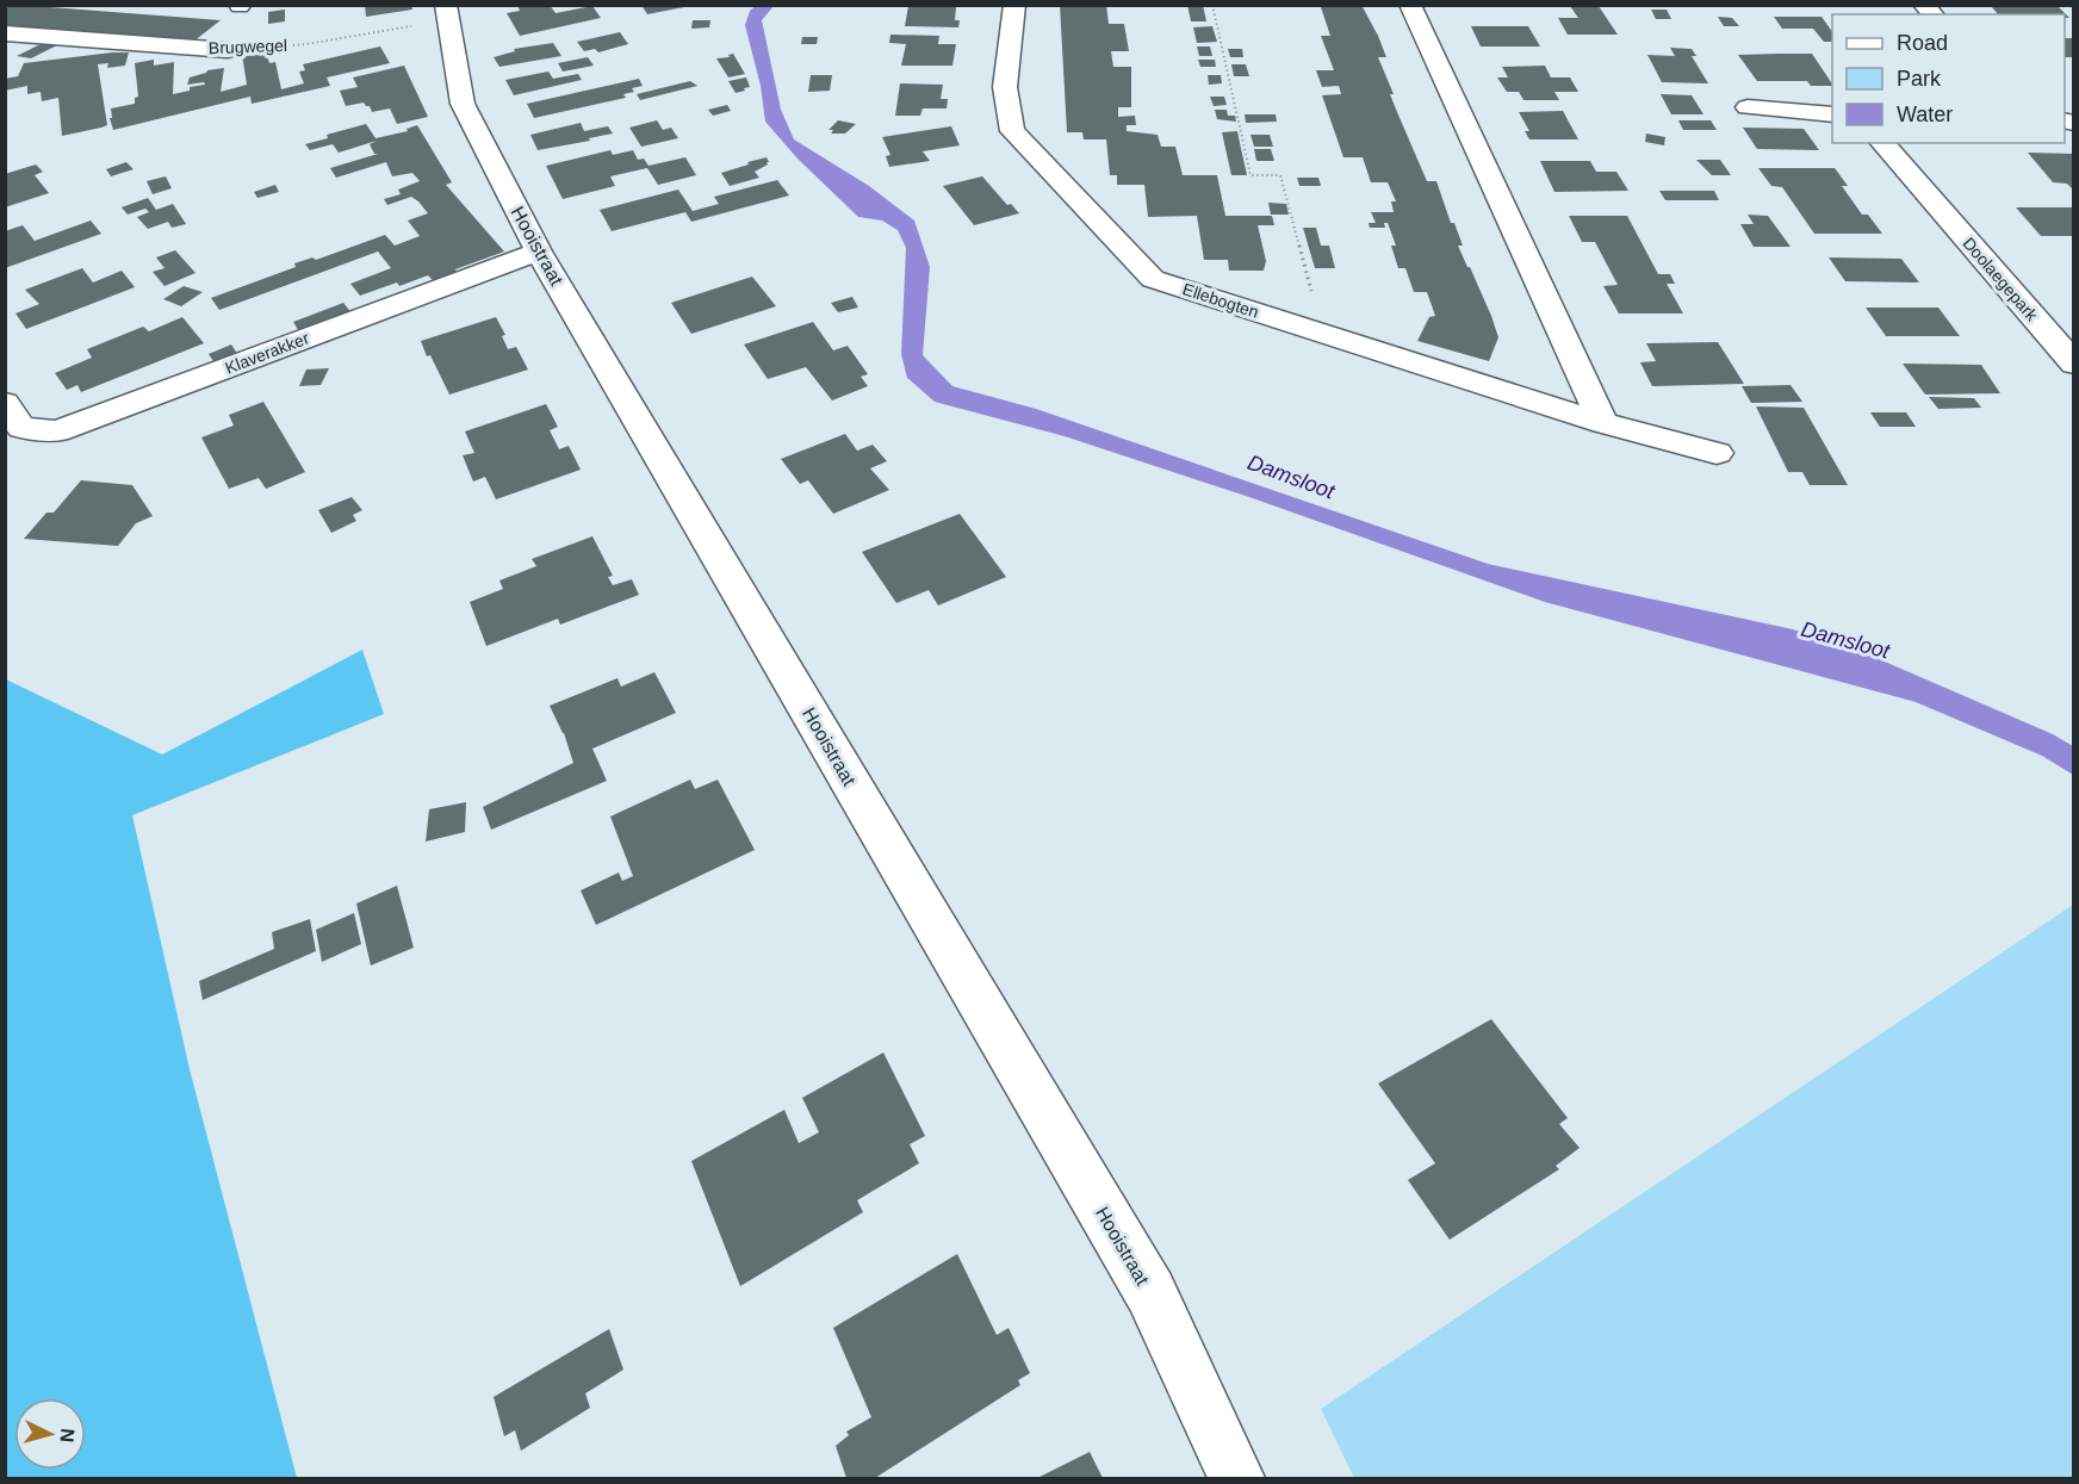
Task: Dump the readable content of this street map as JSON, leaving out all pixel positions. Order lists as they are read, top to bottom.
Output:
{
  "streets": {
    "street": [
      "Brugwegel",
      "Hooistraat",
      "Doolaegepark",
      "Ellebogten",
      "Klaverakker"
    ]
  },
  "crossings": [
    ["Brugwegel", "Hooistraat"],
    ["Hooistraat", "Klaverakker"]
  ],
  "water": ["Damsloot"],
  "legend": ["Road", "Park", "Water"],
  "north": "right"
}
